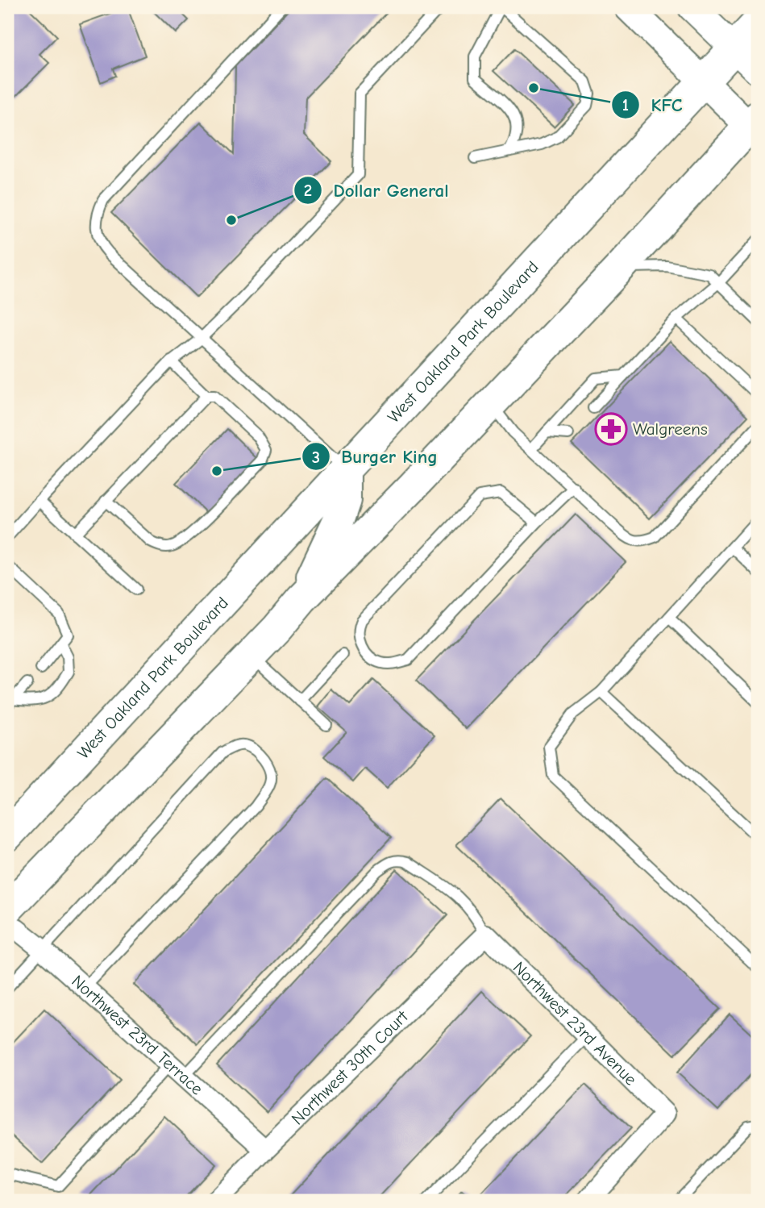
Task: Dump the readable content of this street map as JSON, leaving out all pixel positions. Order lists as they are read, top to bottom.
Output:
{
  "streets": {
    "main road": ["West Oakland Park Boulevard"],
    "street": ["Northwest 23rd Avenue", "Northwest 23rd Terrace", "Northwest 30th Court"]
  },
  "crossings": [
    ["Northwest 23rd Avenue", "Northwest 30th Court"],
    ["Northwest 23rd Terrace", "Northwest 30th Court"]
  ],
  "places": {
    "other": ["KFC", "Dollar General", "Burger King"],
    "pharmacy": ["Walgreens"]
  }
}
